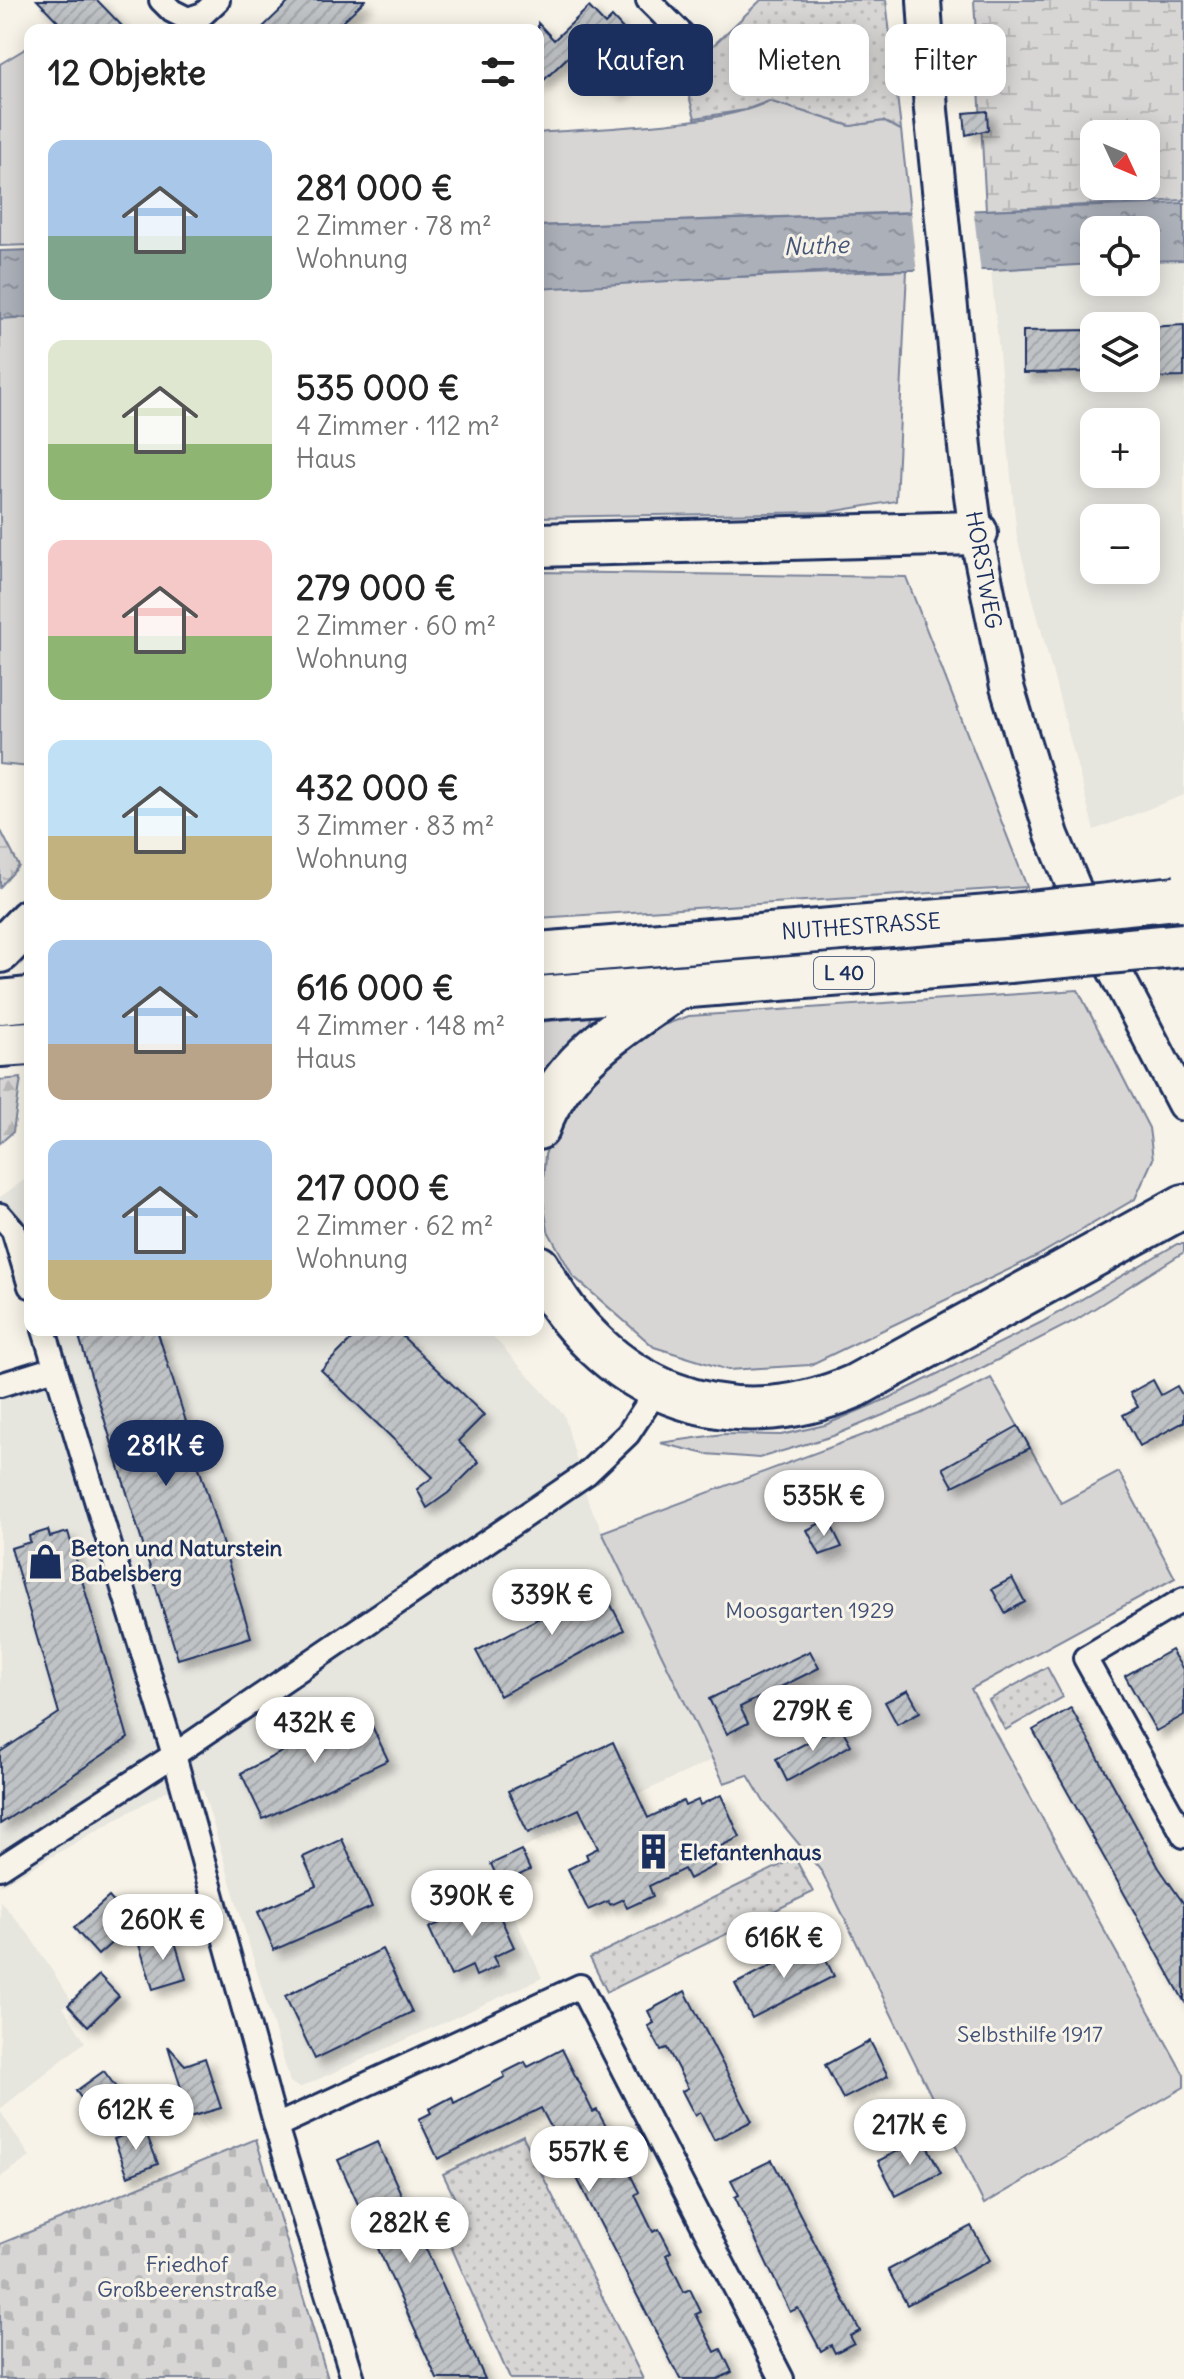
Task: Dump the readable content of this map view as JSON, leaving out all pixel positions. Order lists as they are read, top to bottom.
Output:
{
  "streets": {
    "highway": ["NUTHESTRASSE", "L 40"],
    "street": ["HORSTWEG"]
  },
  "water": ["Nuthe"],
  "parks": ["Moosgarten 1929", "Selbsthilfe 1917", "Friedhof Großbeerenstraße"],
  "places": {
    "shop": ["Beton und Naturstein Babelsberg"],
    "building": ["Elefantenhaus"]
  },
  "north": "bottom right",
  "page": {
    "chip": ["Kaufen", "Mieten", "Filter"],
    "heading": "12 Objekte",
    "map_buttons": ["+", "−"],
    "list": [
      {
        "name": "281 000 €",
        "note": "2 Zimmer · 78 m² · Wohnung"
      },
      {
        "name": "535 000 €",
        "note": "4 Zimmer · 112 m² · Haus"
      },
      {
        "name": "279 000 €",
        "note": "2 Zimmer · 60 m² · Wohnung"
      },
      {
        "name": "432 000 €",
        "note": "3 Zimmer · 83 m² · Wohnung"
      },
      {
        "name": "616 000 €",
        "note": "4 Zimmer · 148 m² · Haus"
      },
      {
        "name": "217 000 €",
        "note": "2 Zimmer · 62 m² · Wohnung"
      }
    ],
    "price": [
      "281K €",
      "535K €",
      "339K €",
      "279K €",
      "432K €",
      "390K €",
      "260K €",
      "616K €",
      "612K €",
      "217K €",
      "557K €",
      "282K €"
    ]
  }
}
